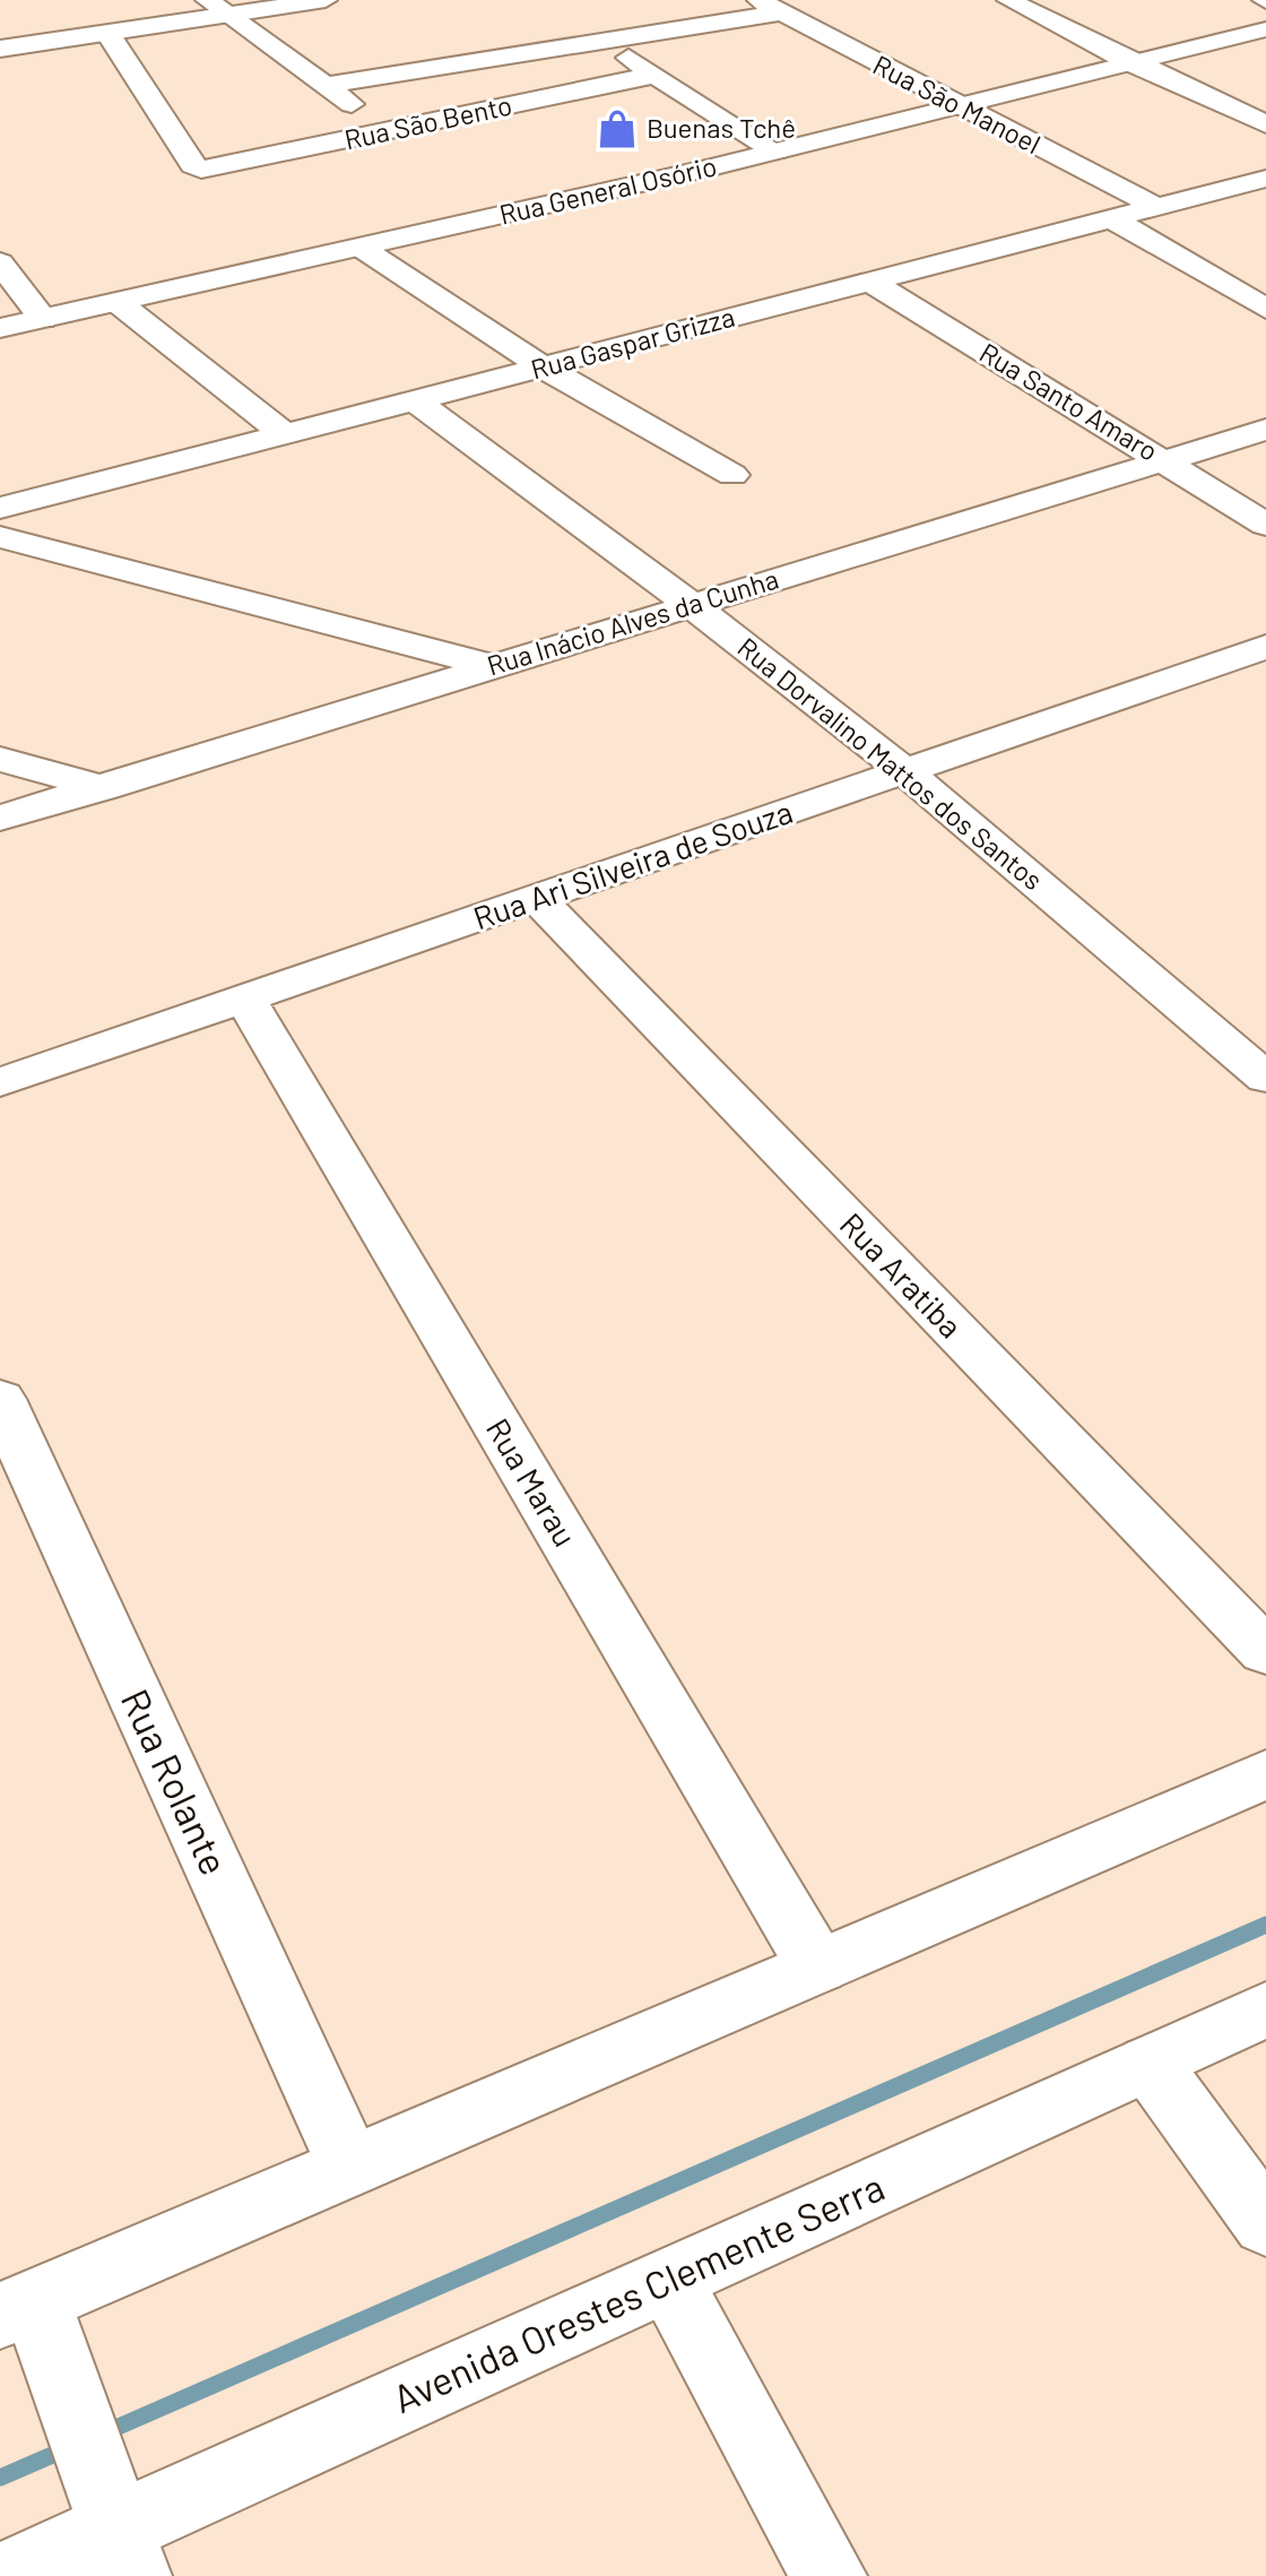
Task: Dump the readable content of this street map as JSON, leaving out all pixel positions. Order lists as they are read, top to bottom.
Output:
{
  "streets": {
    "street": [
      "Rua São Manoel",
      "Rua São Bento",
      "Rua General Osório",
      "Rua Gaspar Grizza",
      "Rua Santo Amaro",
      "Rua Inácio Alves da Cunha",
      "Rua Dorvalino Mattos dos Santos",
      "Rua Ari Silveira de Souza",
      "Rua Aratiba",
      "Rua Marau",
      "Rua Rolante",
      "Avenida Orestes Clemente Serra"
    ]
  },
  "crossings": [
    ["Rua São Manoel", "Rua General Osório"],
    ["Rua São Manoel", "Rua Gaspar Grizza"],
    ["Rua Gaspar Grizza", "Rua Santo Amaro"],
    ["Rua Gaspar Grizza", "Rua Dorvalino Mattos dos Santos"],
    ["Rua Santo Amaro", "Rua Inácio Alves da Cunha"],
    ["Rua Inácio Alves da Cunha", "Rua Dorvalino Mattos dos Santos"],
    ["Rua Dorvalino Mattos dos Santos", "Rua Ari Silveira de Souza"],
    ["Rua Ari Silveira de Souza", "Rua Aratiba"],
    ["Rua Ari Silveira de Souza", "Rua Marau"]
  ],
  "places": {
    "shop": ["Buenas Tchê"]
  }
}
